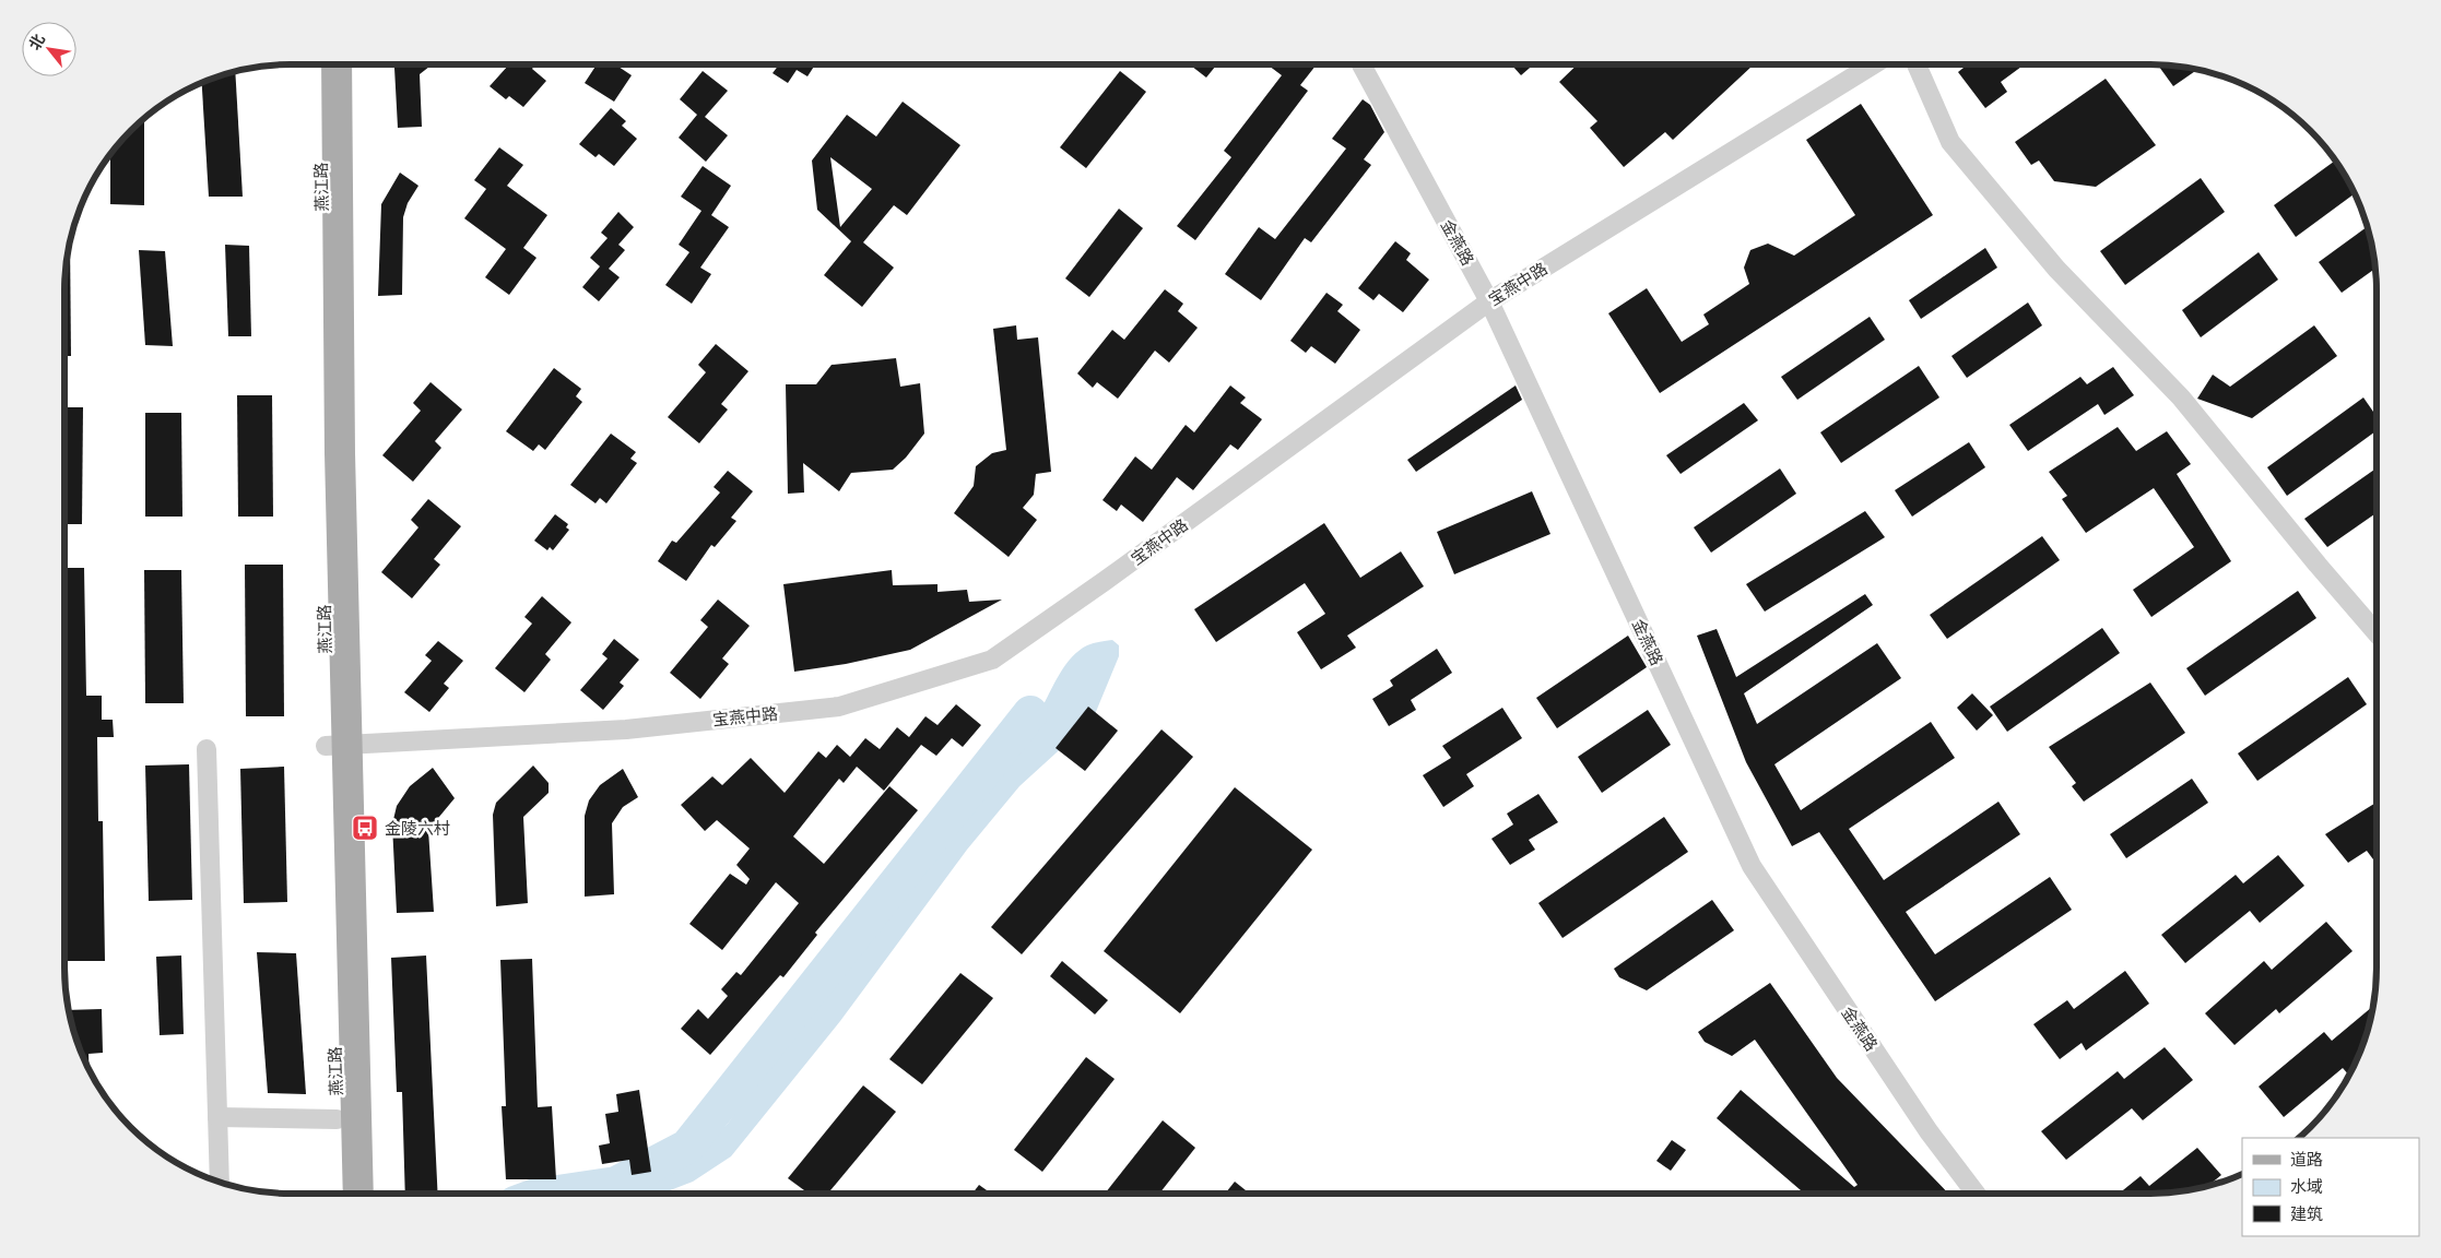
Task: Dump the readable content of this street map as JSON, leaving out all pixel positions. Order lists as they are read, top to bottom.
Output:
{
  "streets": {
    "main road": ["燕江路"],
    "street": ["金燕路", "宝燕中路"]
  },
  "crossings": [
    ["燕江路", "宝燕中路"],
    ["金燕路", "宝燕中路"]
  ],
  "places": {
    "bus stop": ["金陵六村"]
  },
  "legend": ["道路", "水域", "建筑"],
  "north": "top left"
}
